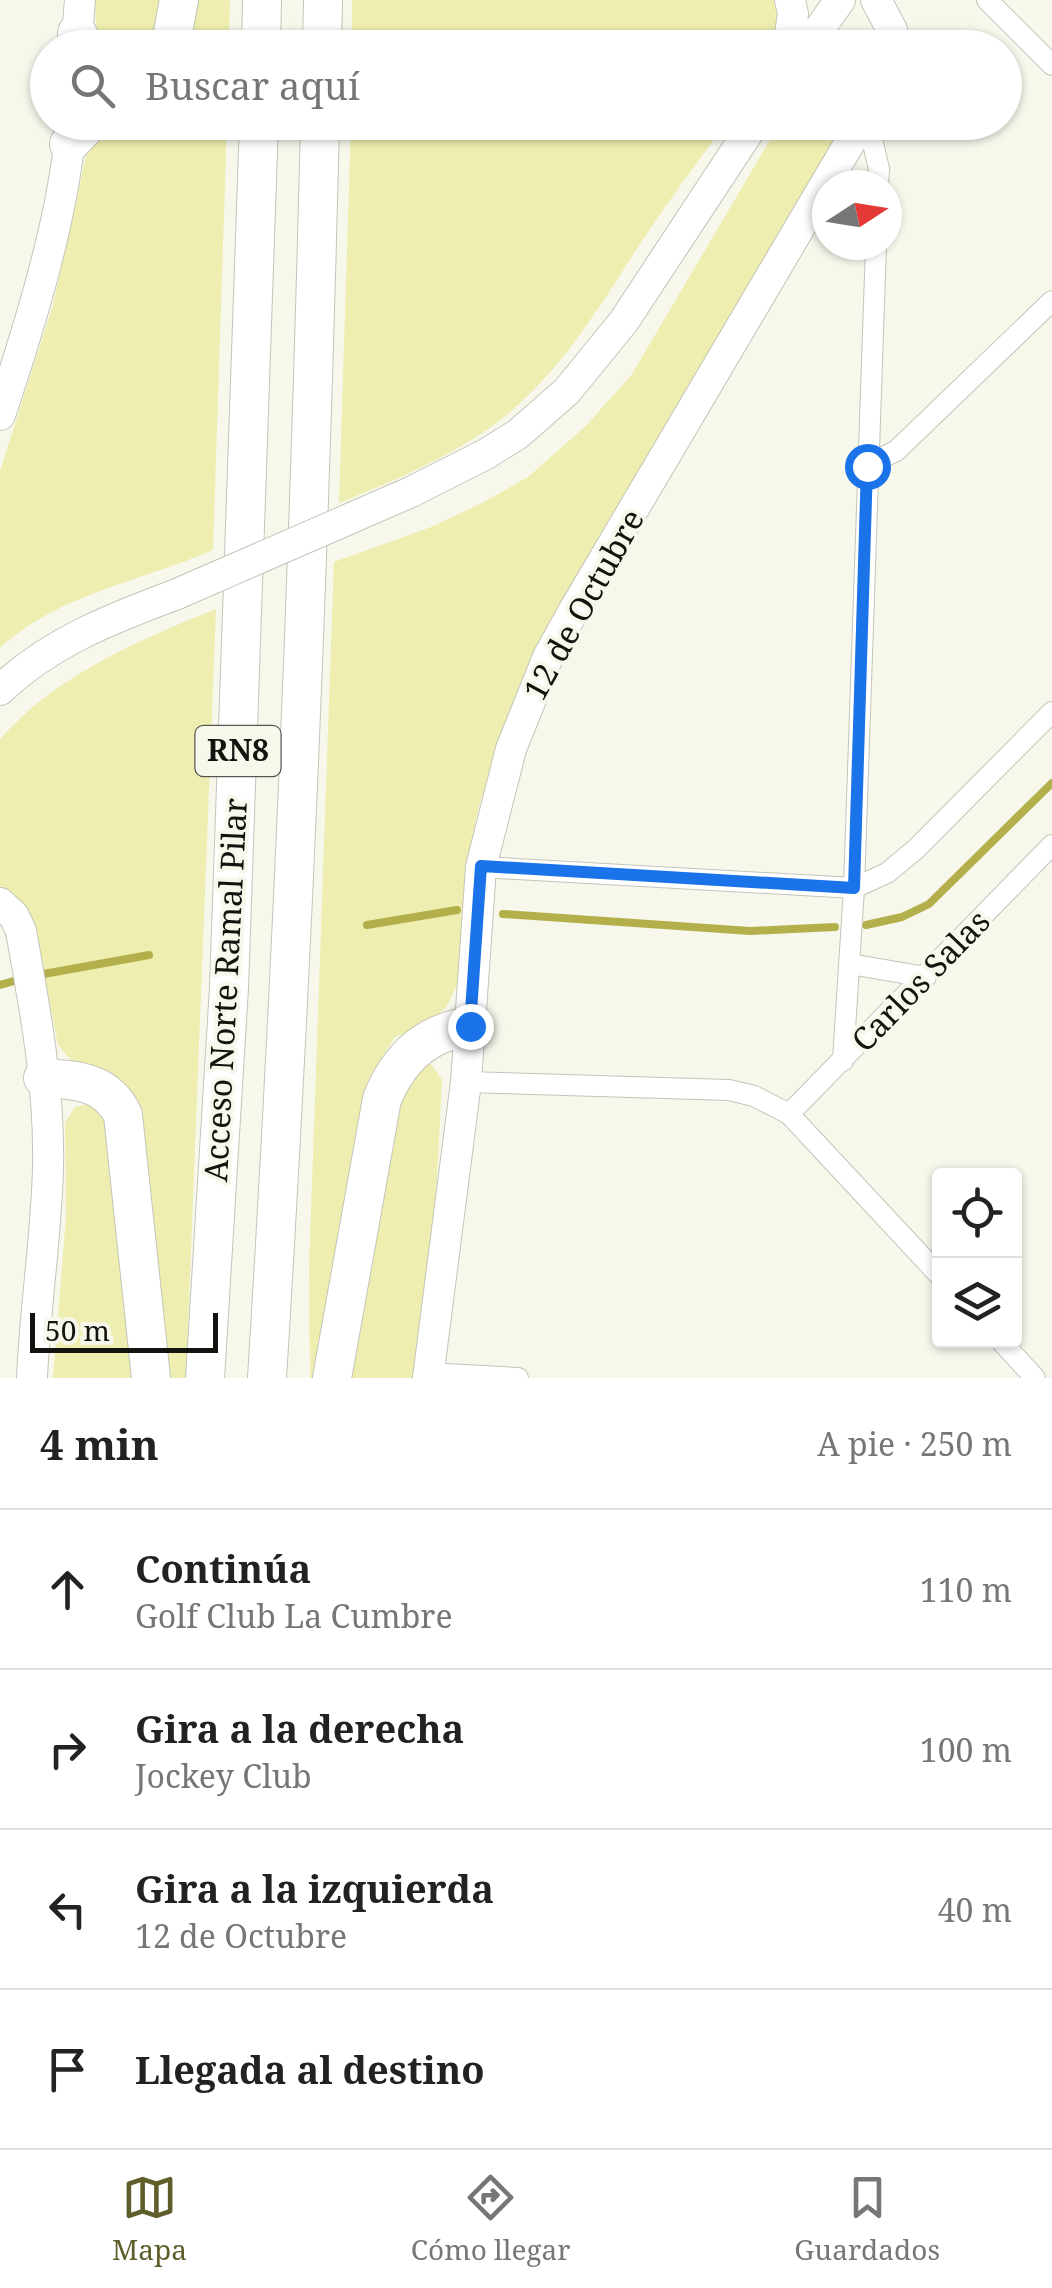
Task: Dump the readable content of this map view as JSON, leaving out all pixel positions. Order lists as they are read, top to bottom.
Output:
{
  "streets": {
    "highway": ["RN8", "Acceso Norte Ramal Pilar"],
    "street": ["12 de Octubre", "Carlos Salas"]
  },
  "scale_bar": "50 m",
  "north": "right",
  "page": {
    "search": "Buscar aquí",
    "scale": "50 m",
    "heading": ["4 min", "A pie · 250 m"],
    "list": [
      ["Continúa", "Golf Club La Cumbre", "110 m"],
      ["Gira a la derecha", "Jockey Club", "100 m"],
      ["Gira a la izquierda", "12 de Octubre", "40 m"],
      "Llegada al destino"
    ],
    "nav": ["Mapa", "Cómo llegar", "Guardados"]
  }
}
